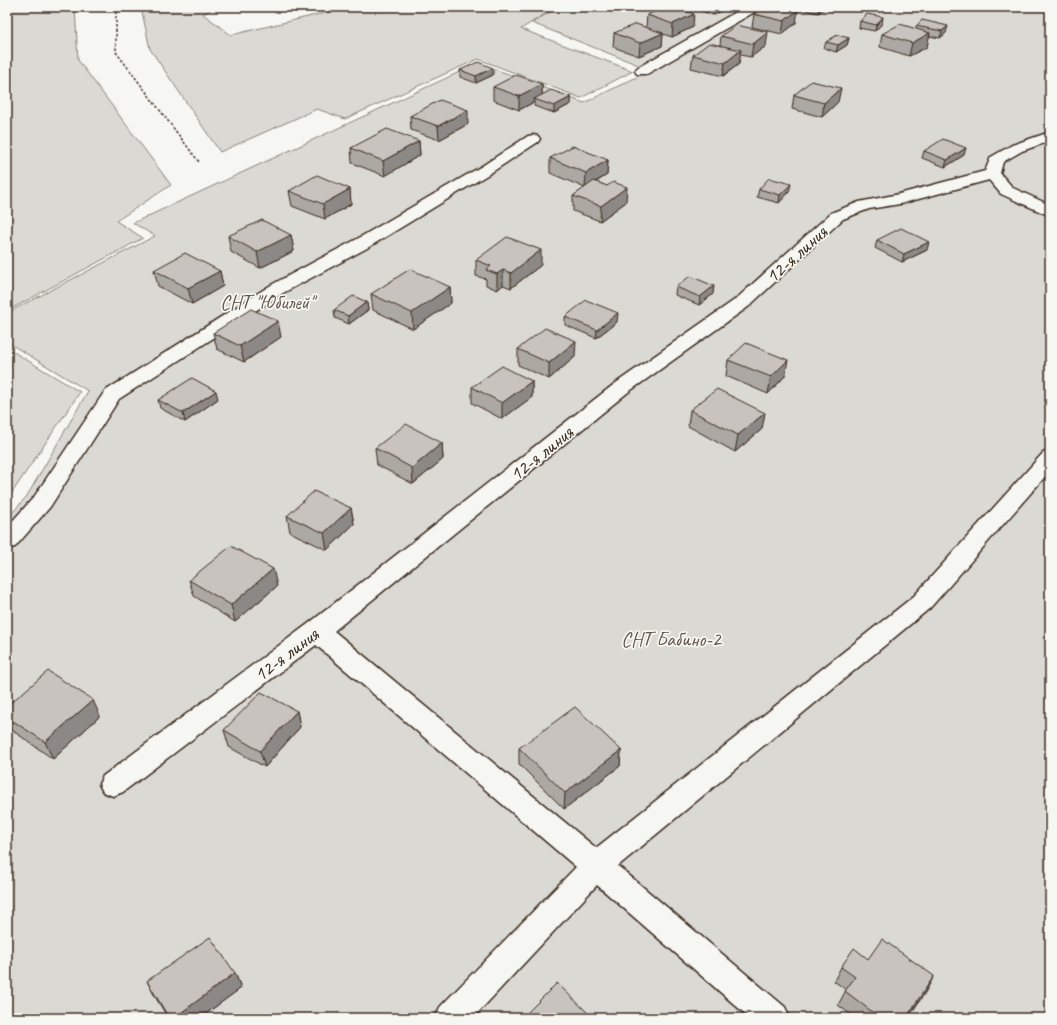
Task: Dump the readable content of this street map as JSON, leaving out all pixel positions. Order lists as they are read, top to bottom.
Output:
{
  "streets": {
    "street": ["12-я линия"]
  },
  "parks": ["СНТ \"Юбилей\"", "СНТ Бабино-2"]
}
